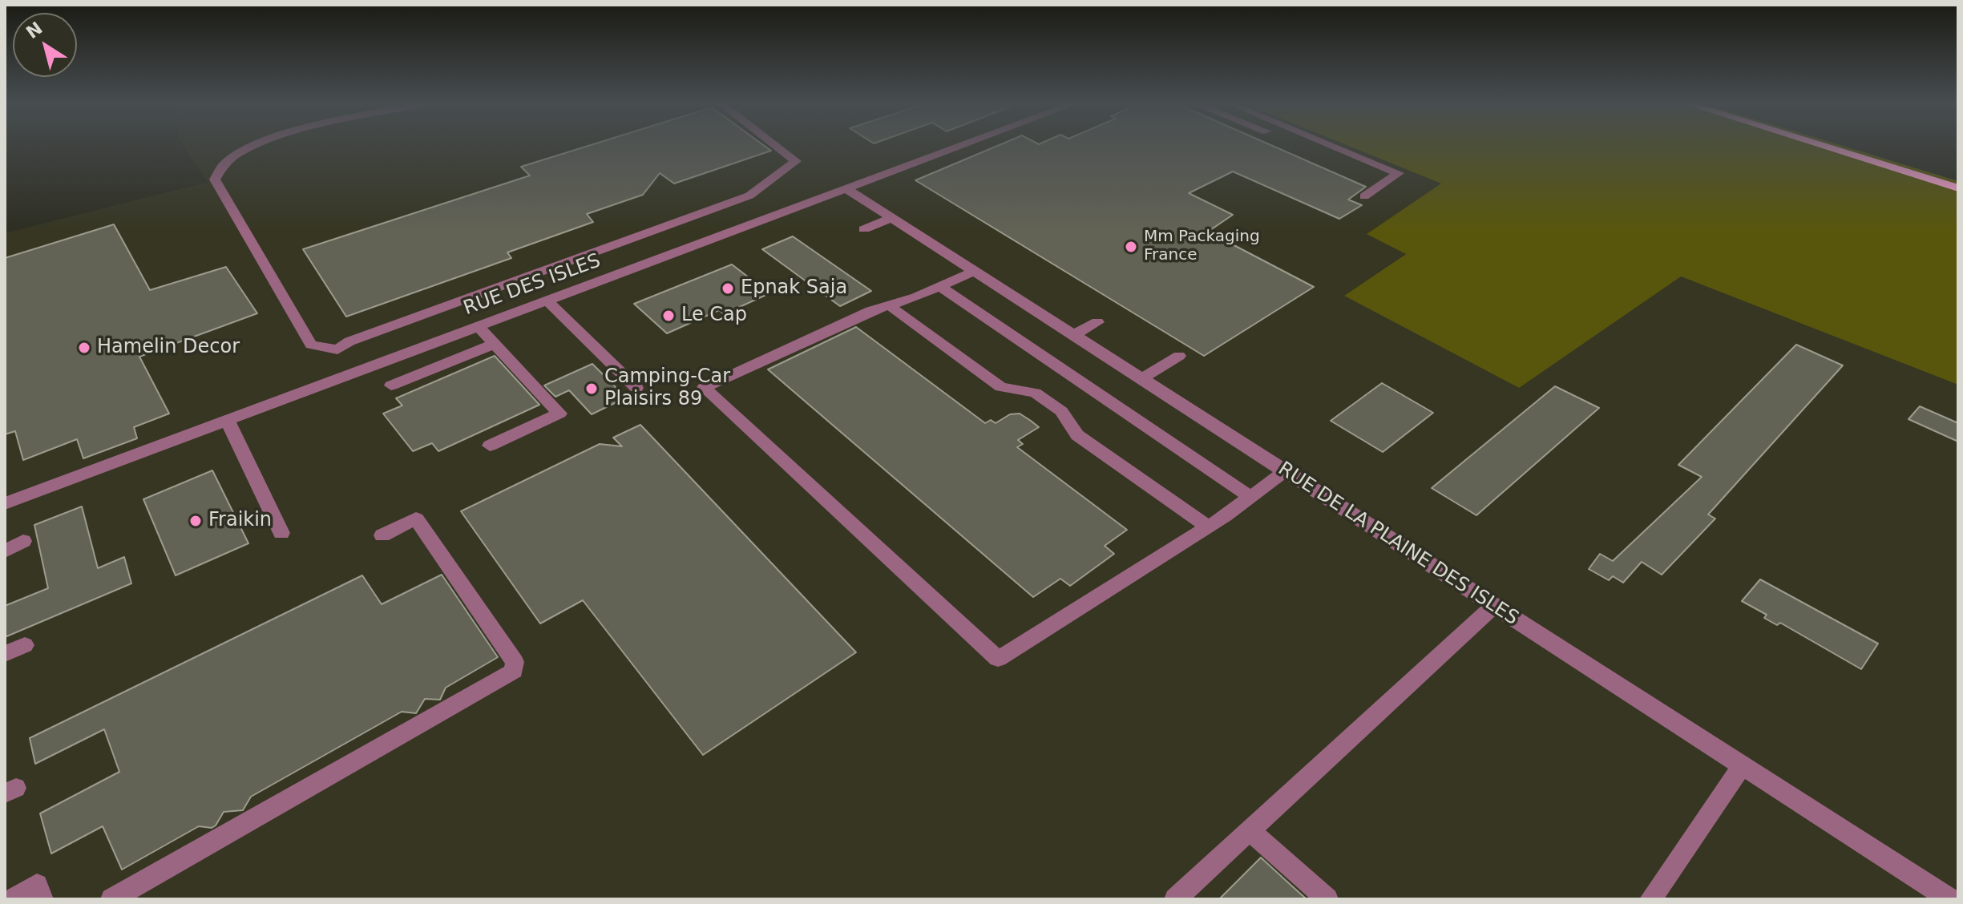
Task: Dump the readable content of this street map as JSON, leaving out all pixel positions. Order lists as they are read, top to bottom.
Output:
{
  "streets": {
    "street": ["RUE DES ISLES", "RUE DE LA PLAINE DES ISLES"]
  },
  "crossings": [
    ["RUE DES ISLES", "RUE DE LA PLAINE DES ISLES"]
  ],
  "places": [
    "Mm Packaging France",
    "Epnak Saja",
    "Le Cap",
    "Hamelin Decor",
    "Camping-Car Plaisirs 89",
    "Fraikin"
  ],
  "north": "top left"
}
